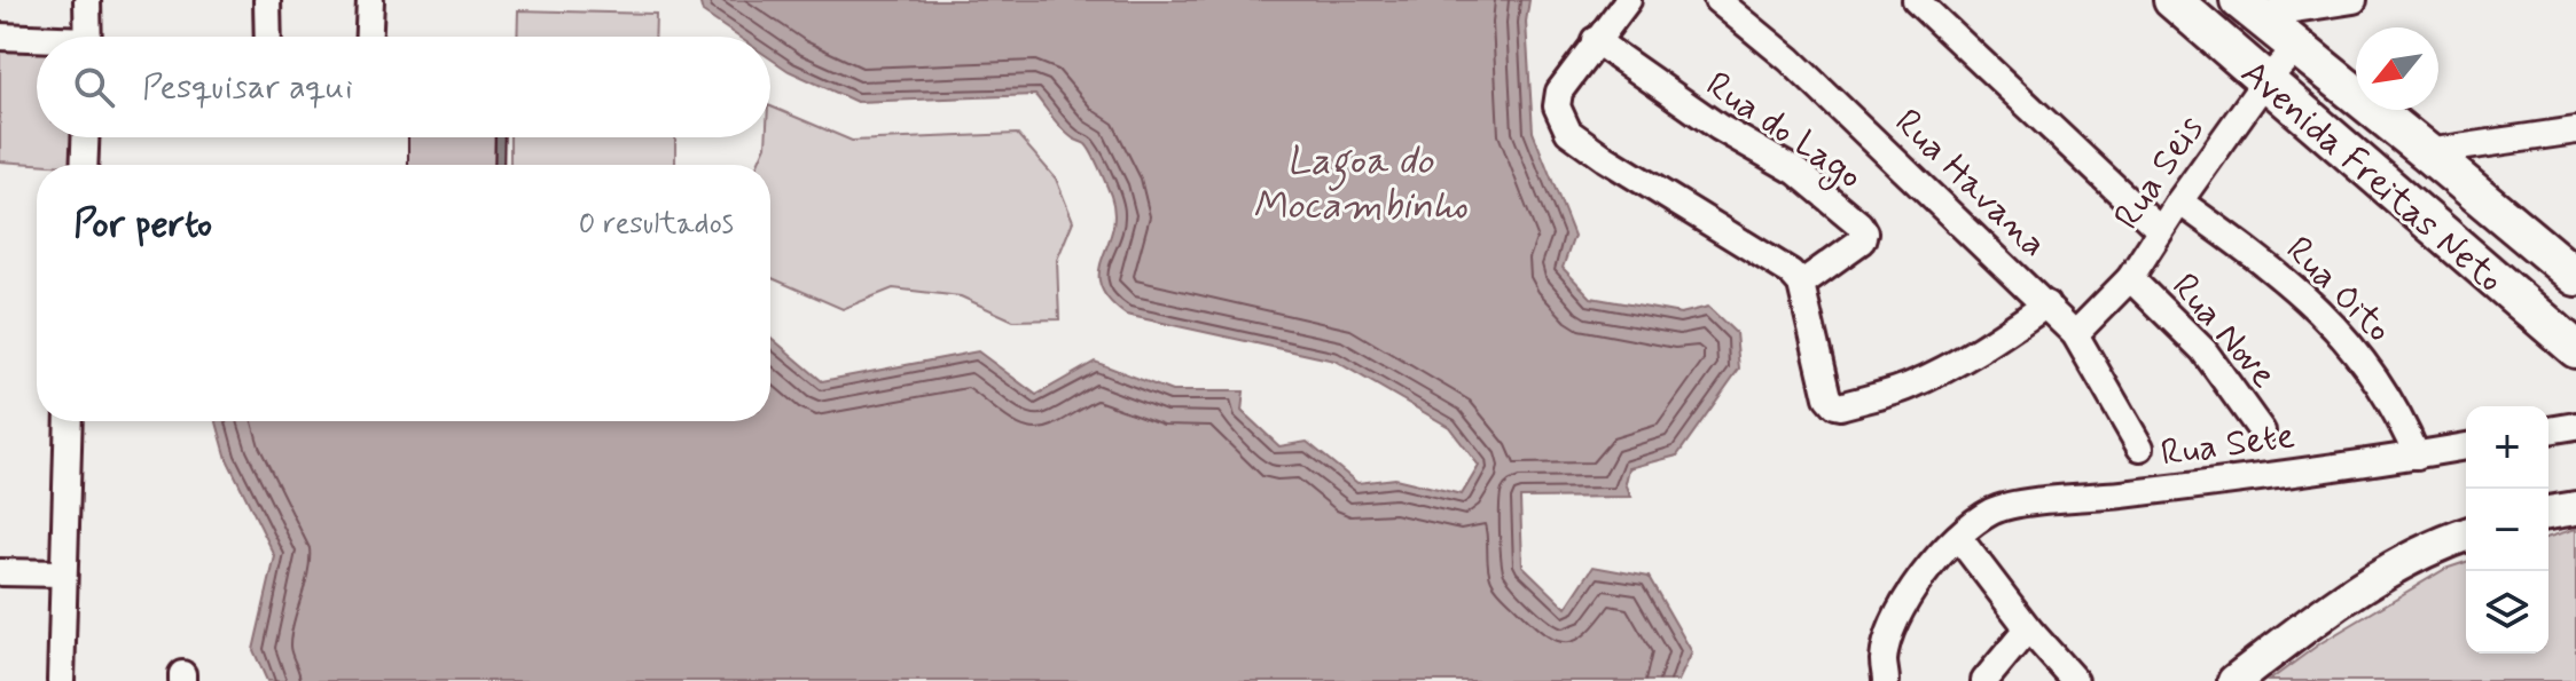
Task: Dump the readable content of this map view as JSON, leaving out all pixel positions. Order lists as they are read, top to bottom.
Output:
{
  "streets": {
    "main road": ["Avenida Freitas Neto"],
    "street": [
      "Rua do Lago",
      "Rua Seis",
      "Rua Havana",
      "Rua Oito",
      "Rua Nove",
      "Rua Sete"
    ]
  },
  "crossings": [
    ["Rua Seis", "Avenida Freitas Neto"],
    ["Rua Seis", "Rua Havana"],
    ["Rua Seis", "Rua Oito"],
    ["Rua Seis", "Rua Nove"],
    ["Rua Oito", "Rua Sete"]
  ],
  "water": ["Lagoa do Mocambinho"],
  "north": "bottom left",
  "page": {
    "search": "Pesquisar aqui",
    "heading": ["Por perto", "0 resultados"],
    "map_buttons": ["+", "−"]
  }
}
